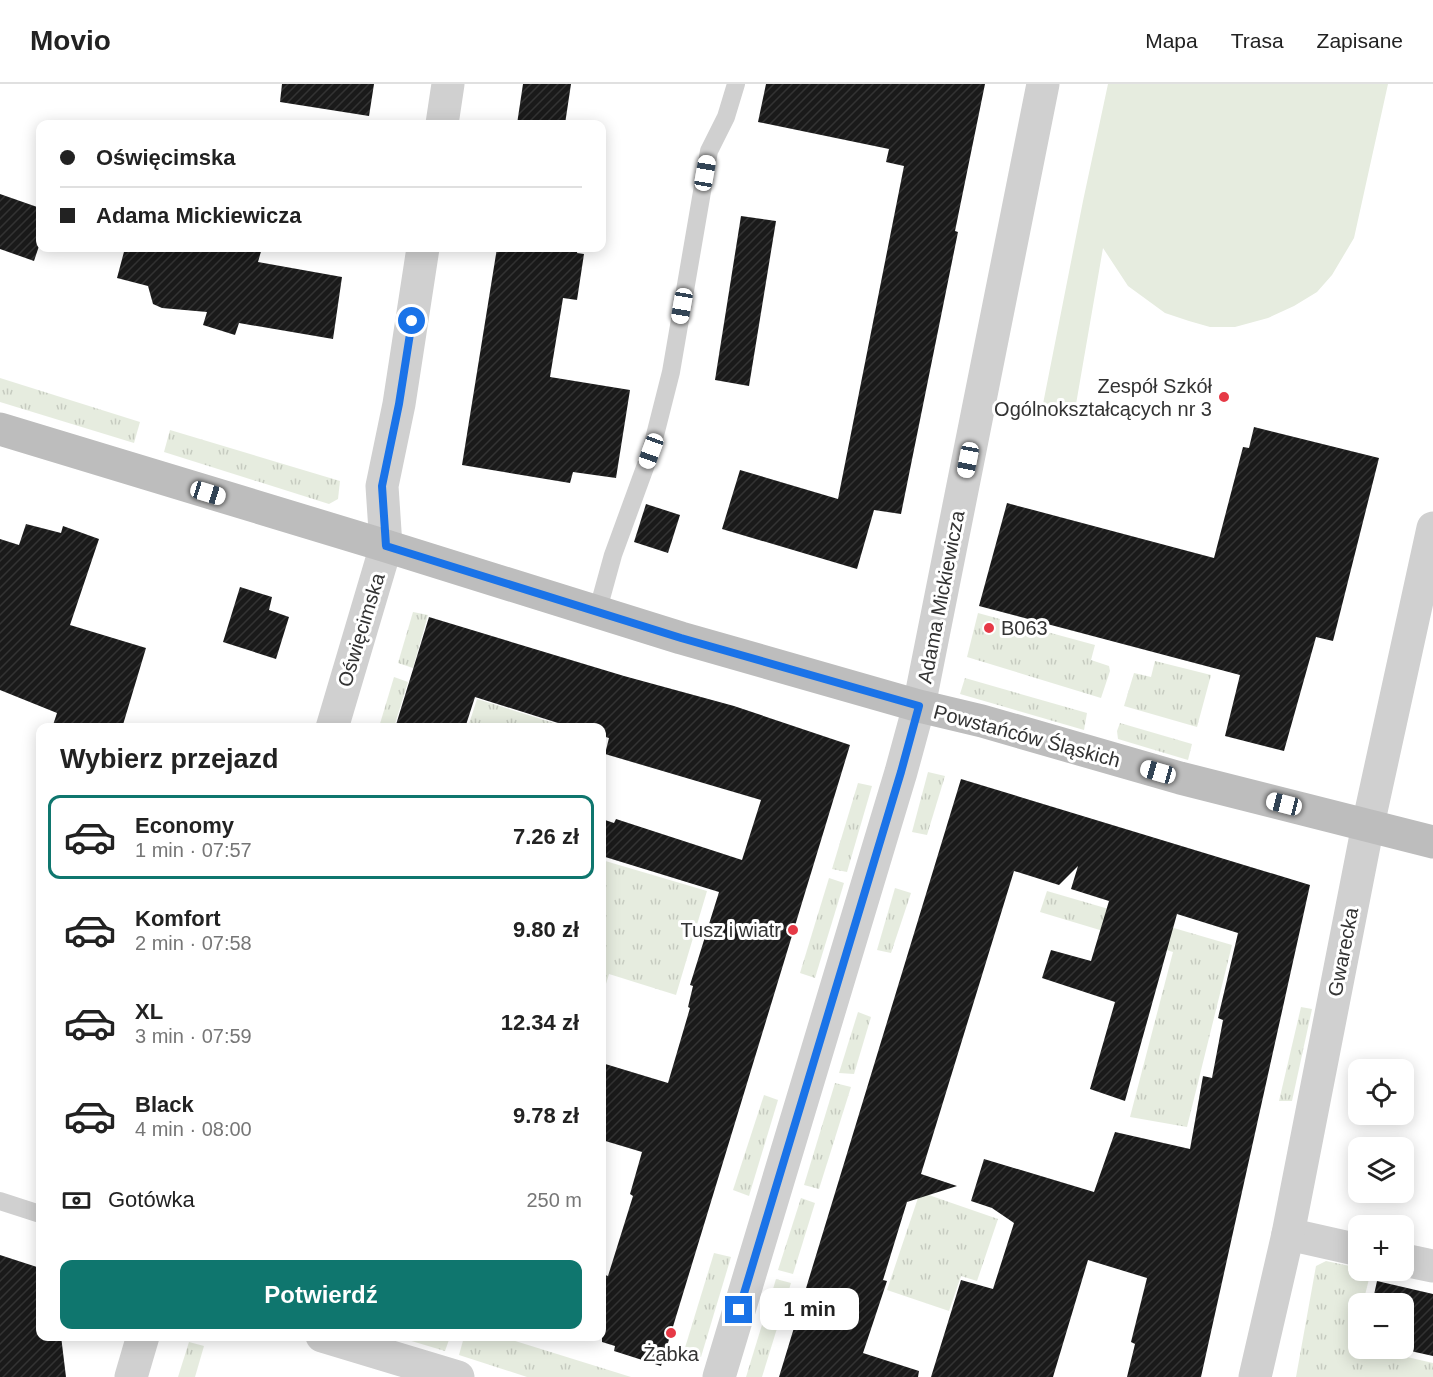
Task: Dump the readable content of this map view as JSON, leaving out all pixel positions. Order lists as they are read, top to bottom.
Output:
{
  "streets": {
    "street": [
      "Adama Mickiewicza",
      "Oświęcimska",
      "Powstańców Śląskich",
      "Gwarecka"
    ]
  },
  "crossings": [
    ["Adama Mickiewicza", "Powstańców Śląskich"],
    ["Oświęcimska", "Powstańców Śląskich"],
    ["Powstańców Śląskich", "Gwarecka"]
  ],
  "places": [
    "Zespół Szkół Ogólnokształcących nr 3",
    "B063",
    "Tusz i wiatr",
    "Żabka"
  ],
  "page": {
    "header": "Movio",
    "nav": ["Mapa", "Trasa", "Zapisane"],
    "banner": ["Oświęcimska", "Adama Mickiewicza"],
    "heading": "Wybierz przejazd",
    "list": [
      {
        "name": "Economy",
        "note": "1 min · 07:57",
        "value": "7.26 zł"
      },
      {
        "name": "Komfort",
        "note": "2 min · 07:58",
        "value": "9.80 zł"
      },
      {
        "name": "XL",
        "note": "3 min · 07:59",
        "value": "12.34 zł"
      },
      {
        "name": "Black",
        "note": "4 min · 08:00",
        "value": "9.78 zł"
      }
    ],
    "map_buttons": ["+", "−"],
    "pay": ["Gotówka", "250 m"],
    "buttons": "Potwierdź",
    "bubble": "1 min"
  }
}
